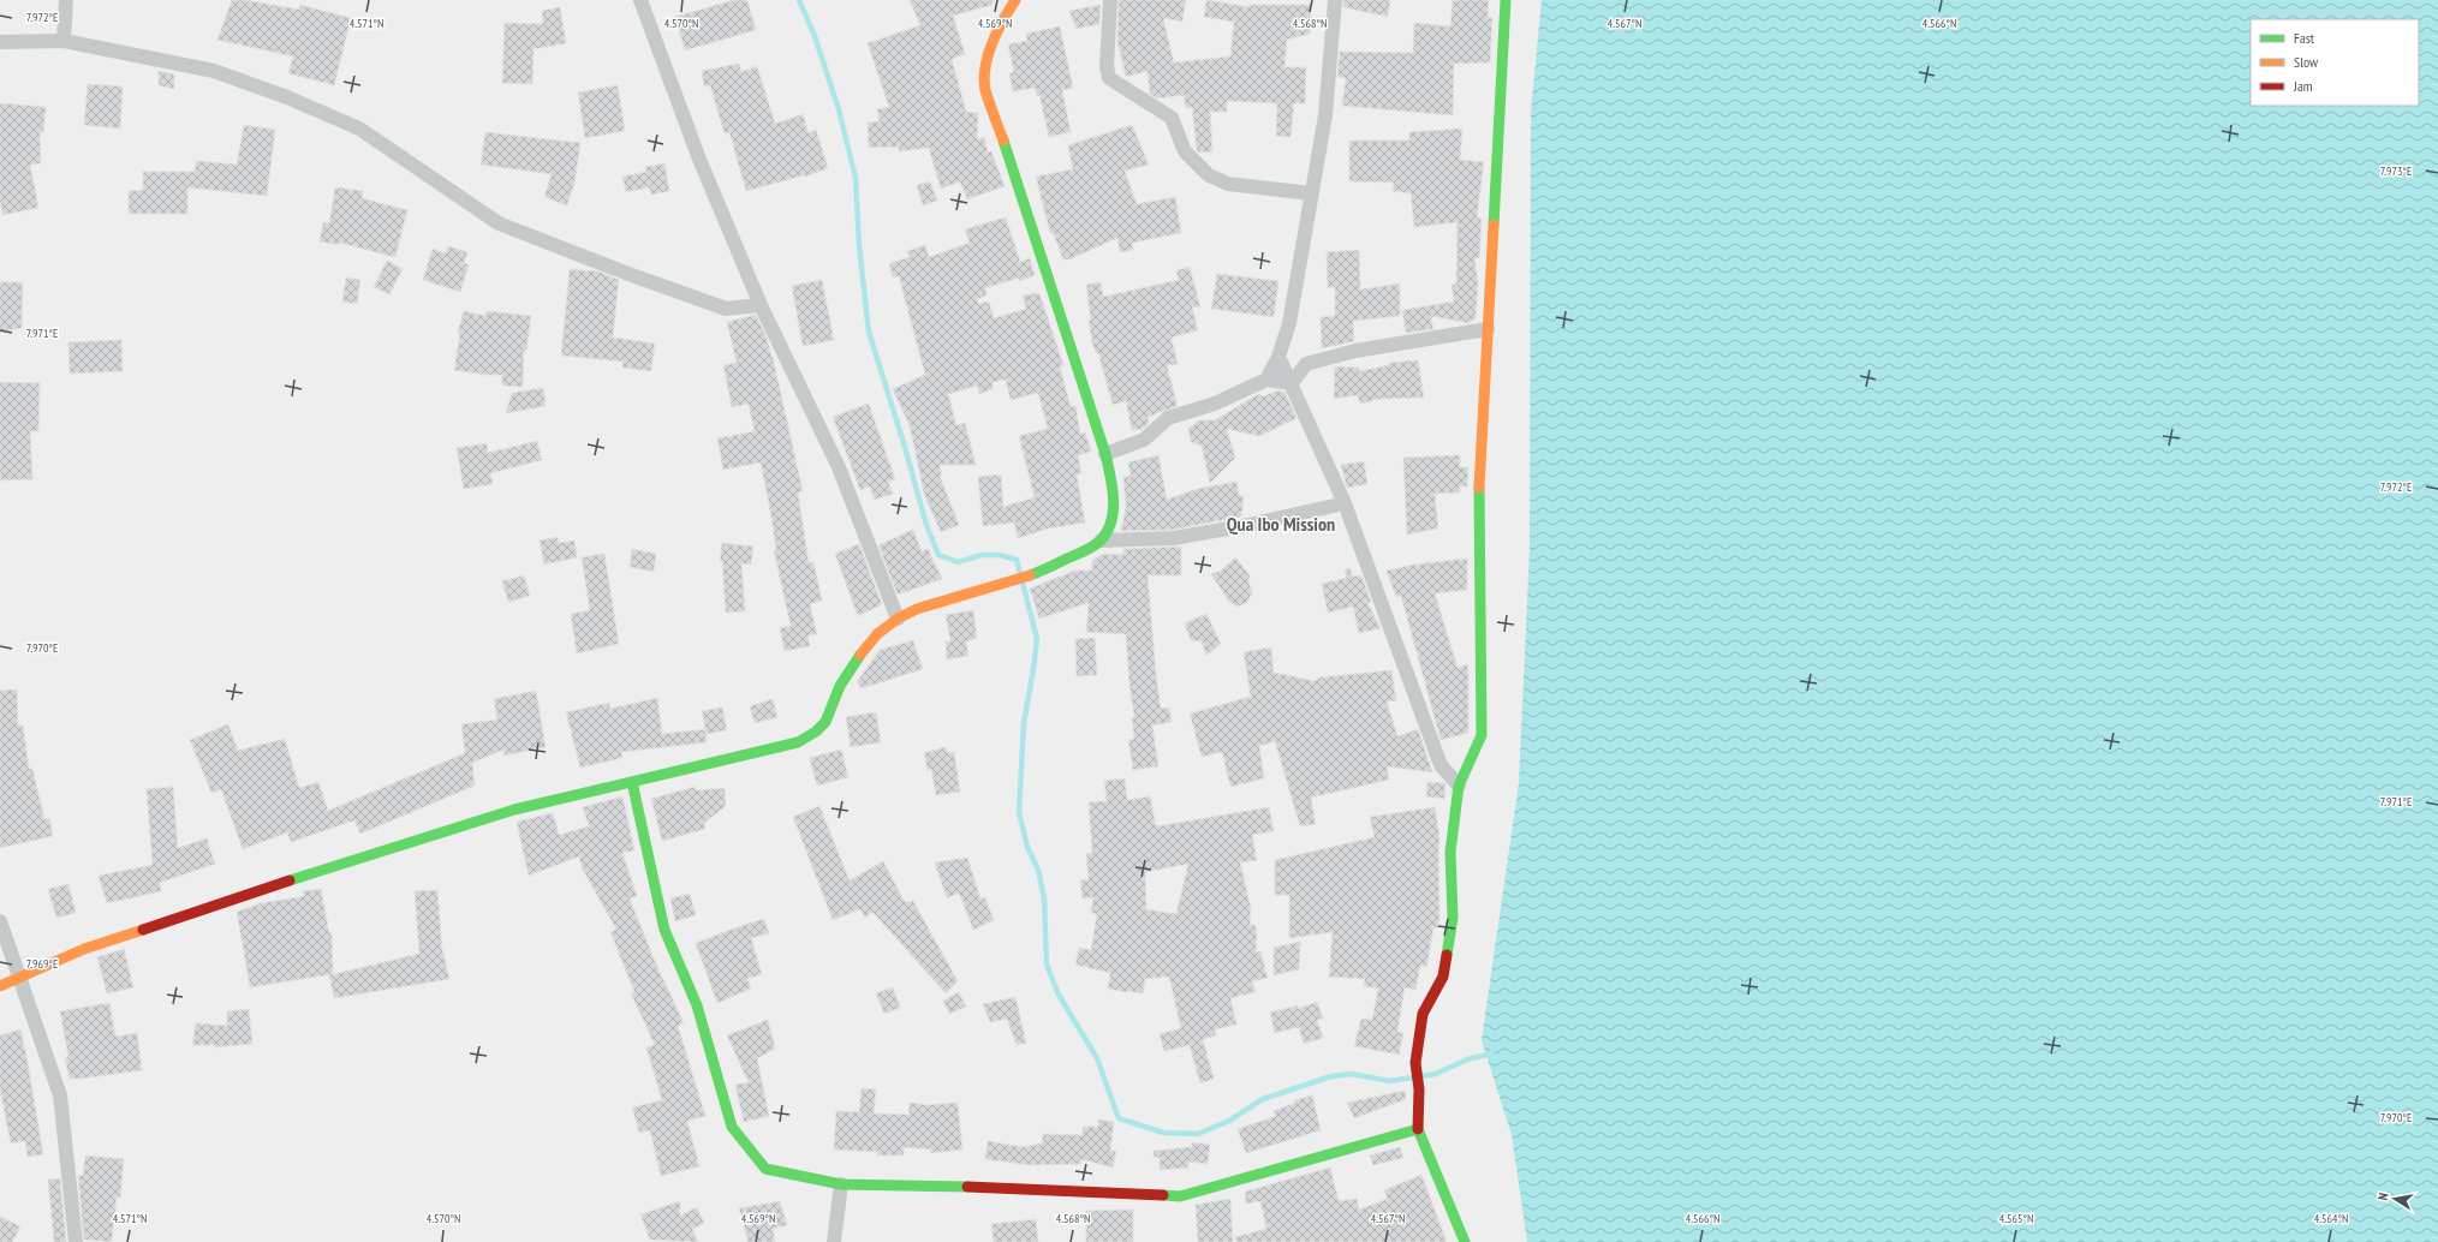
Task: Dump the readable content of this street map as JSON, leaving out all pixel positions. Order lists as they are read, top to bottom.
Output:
{
  "districts": ["Qua Ibo Mission"],
  "legend": ["Fast", "Slow", "Jam"],
  "north": "left",
  "coordinates": [
    "7.972°E",
    "4.571°N",
    "4.570°N",
    "4.569°N",
    "4.568°N",
    "4.567°N",
    "4.566°N",
    "7.973°E",
    "7.971°E",
    "7.970°E",
    "7.969°E",
    "4.565°N",
    "4.564°N"
  ]
}
